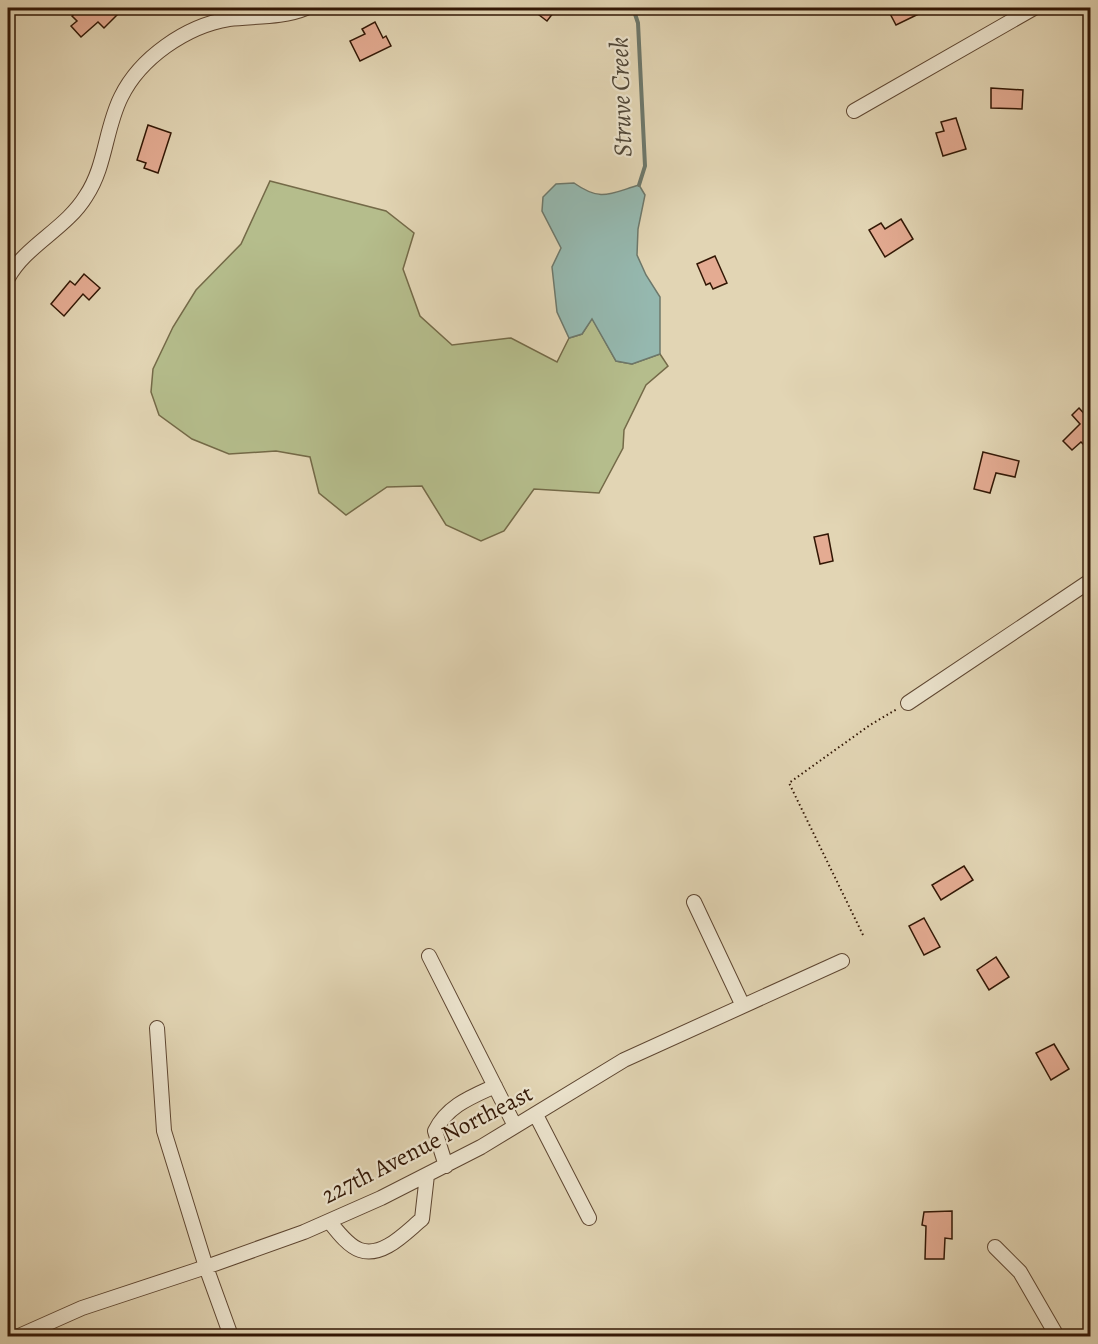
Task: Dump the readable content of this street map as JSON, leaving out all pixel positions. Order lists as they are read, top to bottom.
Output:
{
  "streets": {
    "street": ["227th Avenue Northeast"]
  },
  "water": ["Struve Creek"]
}
